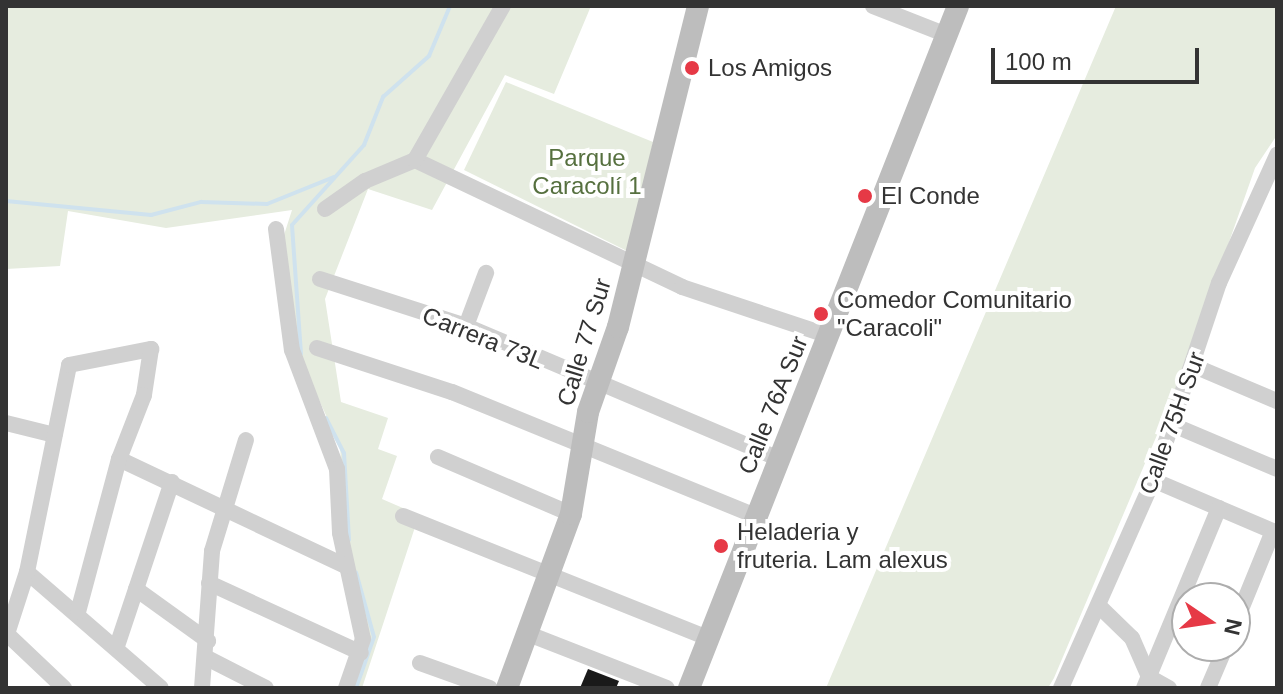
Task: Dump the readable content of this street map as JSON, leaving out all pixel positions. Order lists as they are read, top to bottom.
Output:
{
  "streets": {
    "street": [
      "Carrera 73L",
      "Calle 77 Sur",
      "Calle 76A Sur",
      "Calle 75H Sur"
    ]
  },
  "crossings": [
    ["Carrera 73L", "Calle 77 Sur"],
    ["Carrera 73L", "Calle 76A Sur"]
  ],
  "parks": ["Parque Caracolí 1"],
  "places": [
    "Los Amigos",
    "El Conde",
    "Comedor Comunitario \"Caracoli\"",
    "Heladeria y fruteria. Lam alexus"
  ],
  "scale_bar": "100 m",
  "north": "right"
}
